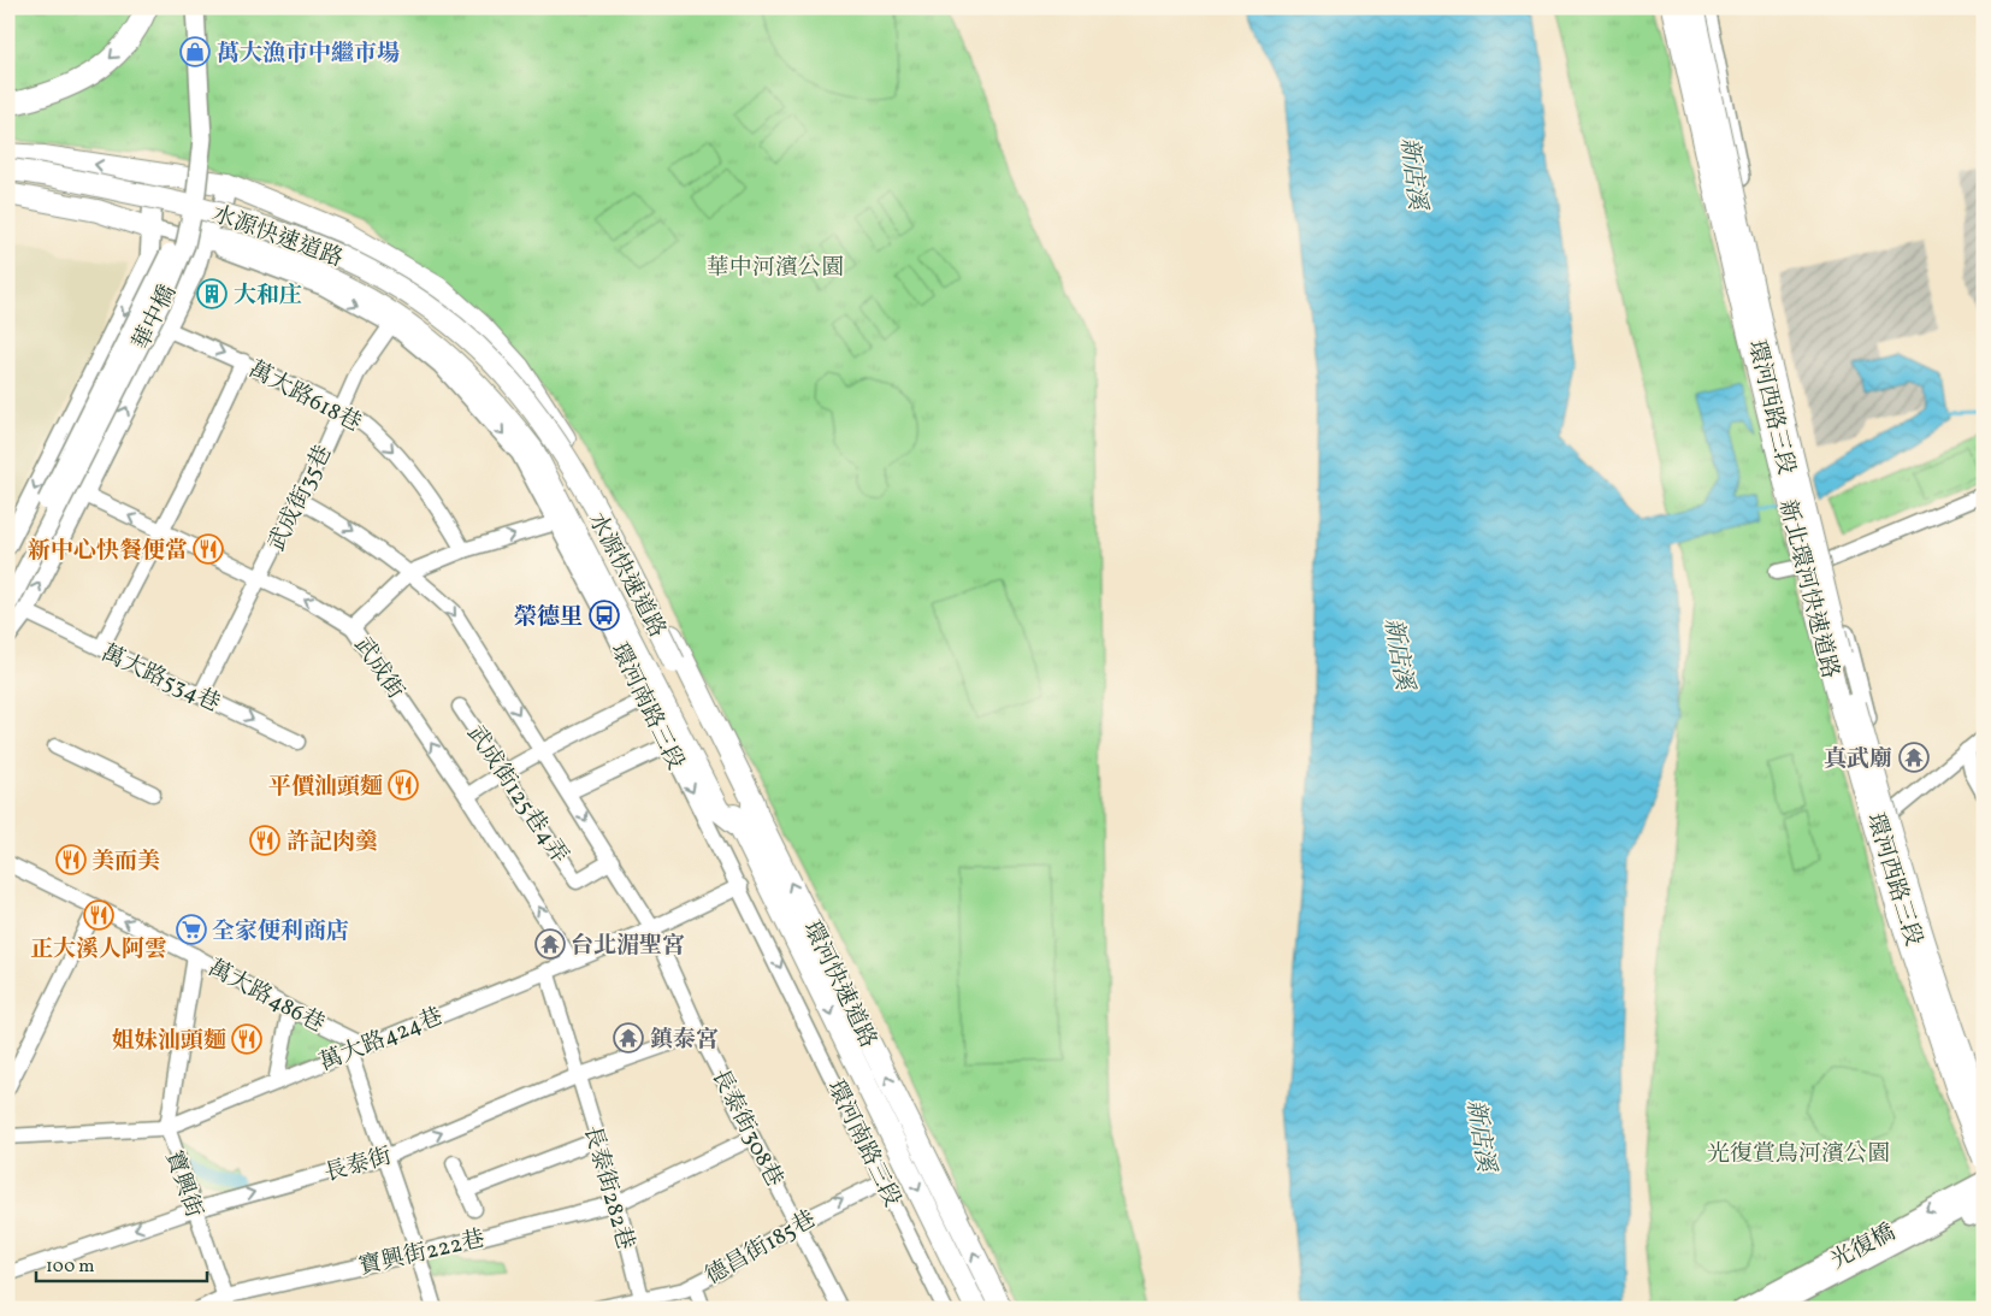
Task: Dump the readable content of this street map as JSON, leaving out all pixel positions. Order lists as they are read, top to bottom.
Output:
{
  "streets": {
    "highway": ["水源快速道路", "新北環河快速道路", "環河快速道路"],
    "main road": ["華中橋", "環河西路三段", "光復橋"],
    "street": [
      "萬大路618巷",
      "武成街35巷",
      "武成街",
      "萬大路534巷",
      "環河南路三段",
      "武成街125巷4弄",
      "萬大路486巷",
      "萬大路424巷",
      "長泰街308巷",
      "長泰街",
      "寶興街",
      "長泰街282巷",
      "德昌街185巷",
      "寶興街222巷"
    ]
  },
  "crossings": [
    ["水源快速道路", "環河快速道路"],
    ["華中橋", "萬大路534巷"],
    ["萬大路618巷", "武成街35巷"],
    ["武成街35巷", "武成街"],
    ["武成街35巷", "萬大路534巷"],
    ["武成街35巷", "環河南路三段"],
    ["武成街35巷", "長泰街308巷"],
    ["武成街", "萬大路424巷"],
    ["環河南路三段", "萬大路424巷"],
    ["環河南路三段", "德昌街185巷"],
    ["武成街125巷4弄", "長泰街308巷"],
    ["萬大路486巷", "萬大路424巷"],
    ["萬大路424巷", "長泰街308巷"],
    ["萬大路424巷", "寶興街"],
    ["萬大路424巷", "長泰街282巷"],
    ["長泰街308巷", "長泰街"],
    ["長泰街308巷", "德昌街185巷"],
    ["長泰街308巷", "寶興街222巷"],
    ["長泰街", "寶興街"],
    ["長泰街", "長泰街282巷"],
    ["寶興街", "寶興街222巷"],
    ["長泰街282巷", "德昌街185巷"],
    ["長泰街282巷", "寶興街222巷"]
  ],
  "one_way": [
    "萬大路618巷",
    "武成街",
    "環河南路三段",
    "長泰街308巷"
  ],
  "water": ["新店溪"],
  "parks": ["華中河濱公園", "光復賞鳥河濱公園"],
  "places": {
    "shop": ["萬大漁市中繼市場"],
    "building": ["大和庄"],
    "restaurant": [
      "新中心快餐便當",
      "平價汕頭麵",
      "許記肉羹",
      "美而美",
      "正大溪人阿雲",
      "姐妹汕頭麵"
    ],
    "bus stop": ["榮德里"],
    "temple": ["真武廟", "台北湄聖宮", "鎮泰宮"],
    "supermarket": ["全家便利商店"]
  },
  "scale_bar": "100 m"
}
